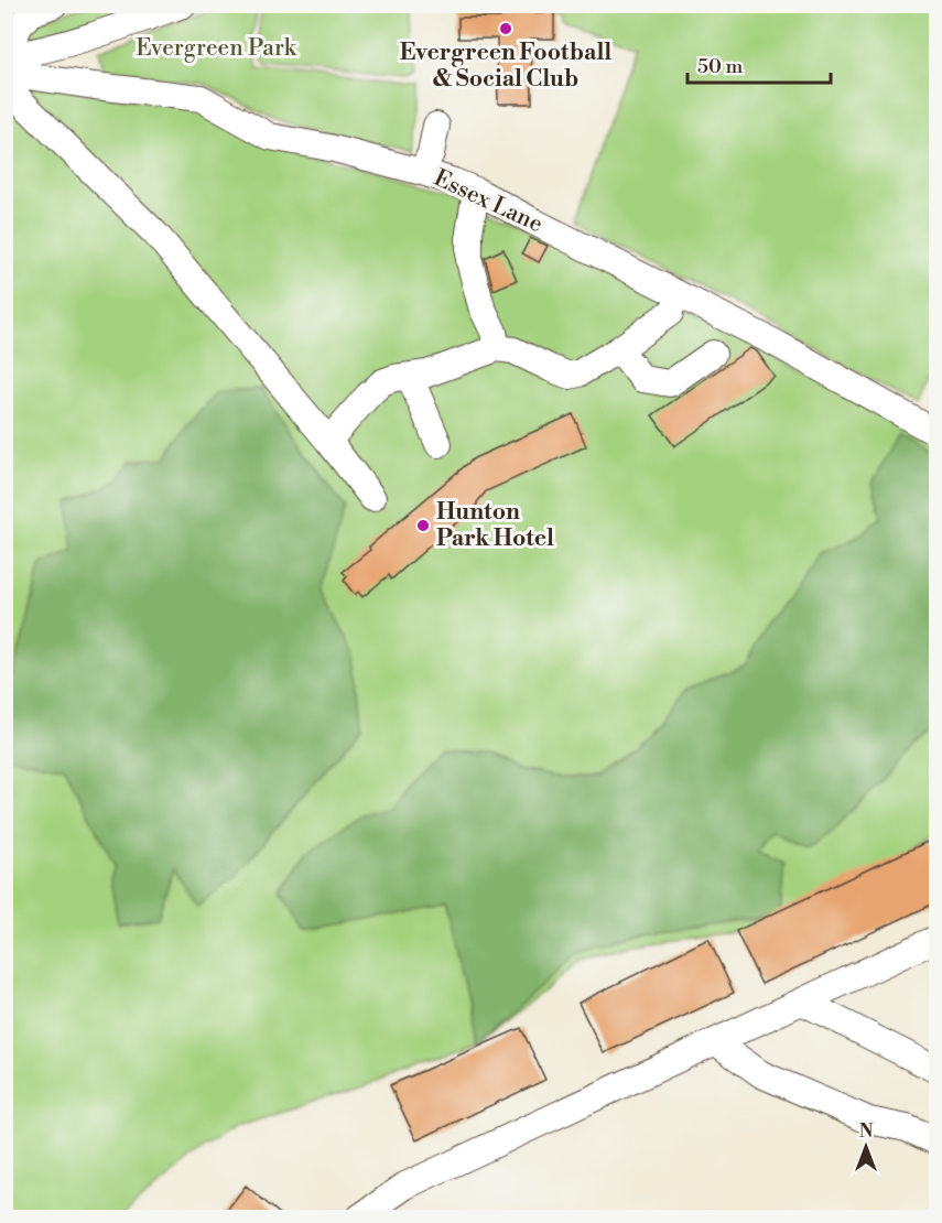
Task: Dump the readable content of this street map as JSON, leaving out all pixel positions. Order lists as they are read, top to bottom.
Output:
{
  "streets": {
    "street": ["Essex Lane"]
  },
  "parks": ["Evergreen Park"],
  "places": ["Evergreen Football & Social Club", "Hunton Park Hotel"],
  "scale_bar": "50 m",
  "north": "top"
}
